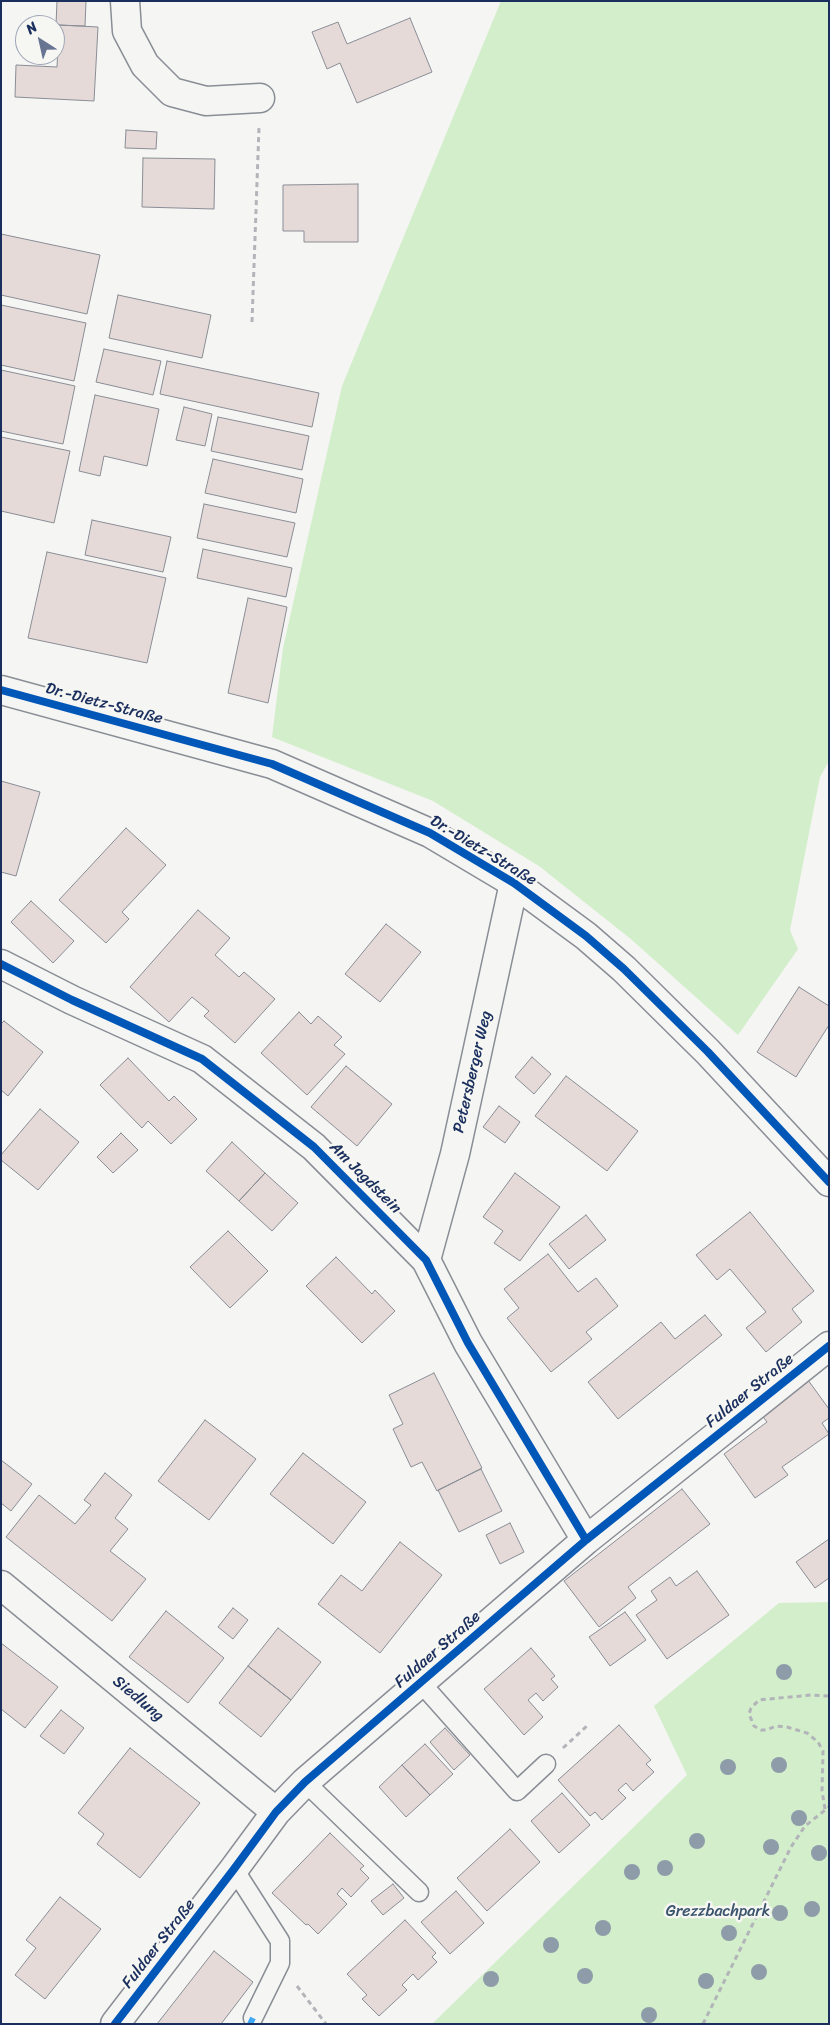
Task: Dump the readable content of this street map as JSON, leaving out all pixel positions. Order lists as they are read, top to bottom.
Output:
{
  "streets": {
    "street": [
      "Dr.-Dietz-Straße",
      "Petersberger Weg",
      "Am Jagdstein",
      "Fuldaer Straße",
      "Siedlung"
    ]
  },
  "crossings": [
    ["Dr.-Dietz-Straße", "Petersberger Weg"],
    ["Petersberger Weg", "Am Jagdstein"],
    ["Am Jagdstein", "Fuldaer Straße"],
    ["Fuldaer Straße", "Siedlung"]
  ],
  "parks": ["Grezzbachpark"],
  "north": "top left"
}
